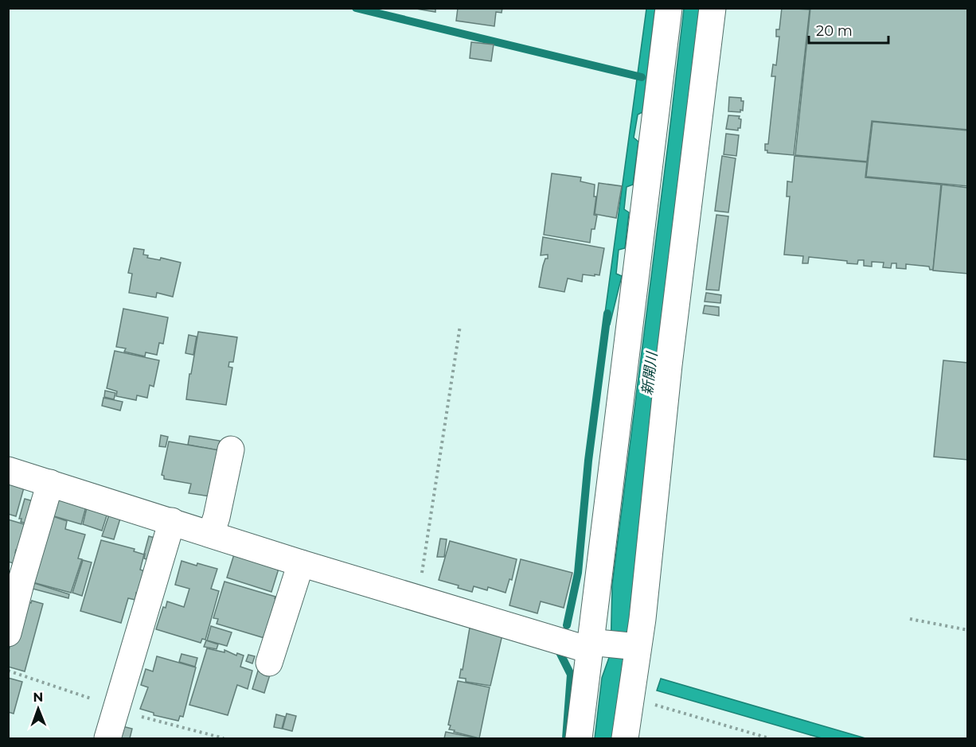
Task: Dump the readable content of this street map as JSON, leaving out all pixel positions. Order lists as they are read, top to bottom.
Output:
{
  "water": ["新開川"],
  "scale_bar": "20 m",
  "north": "top"
}
